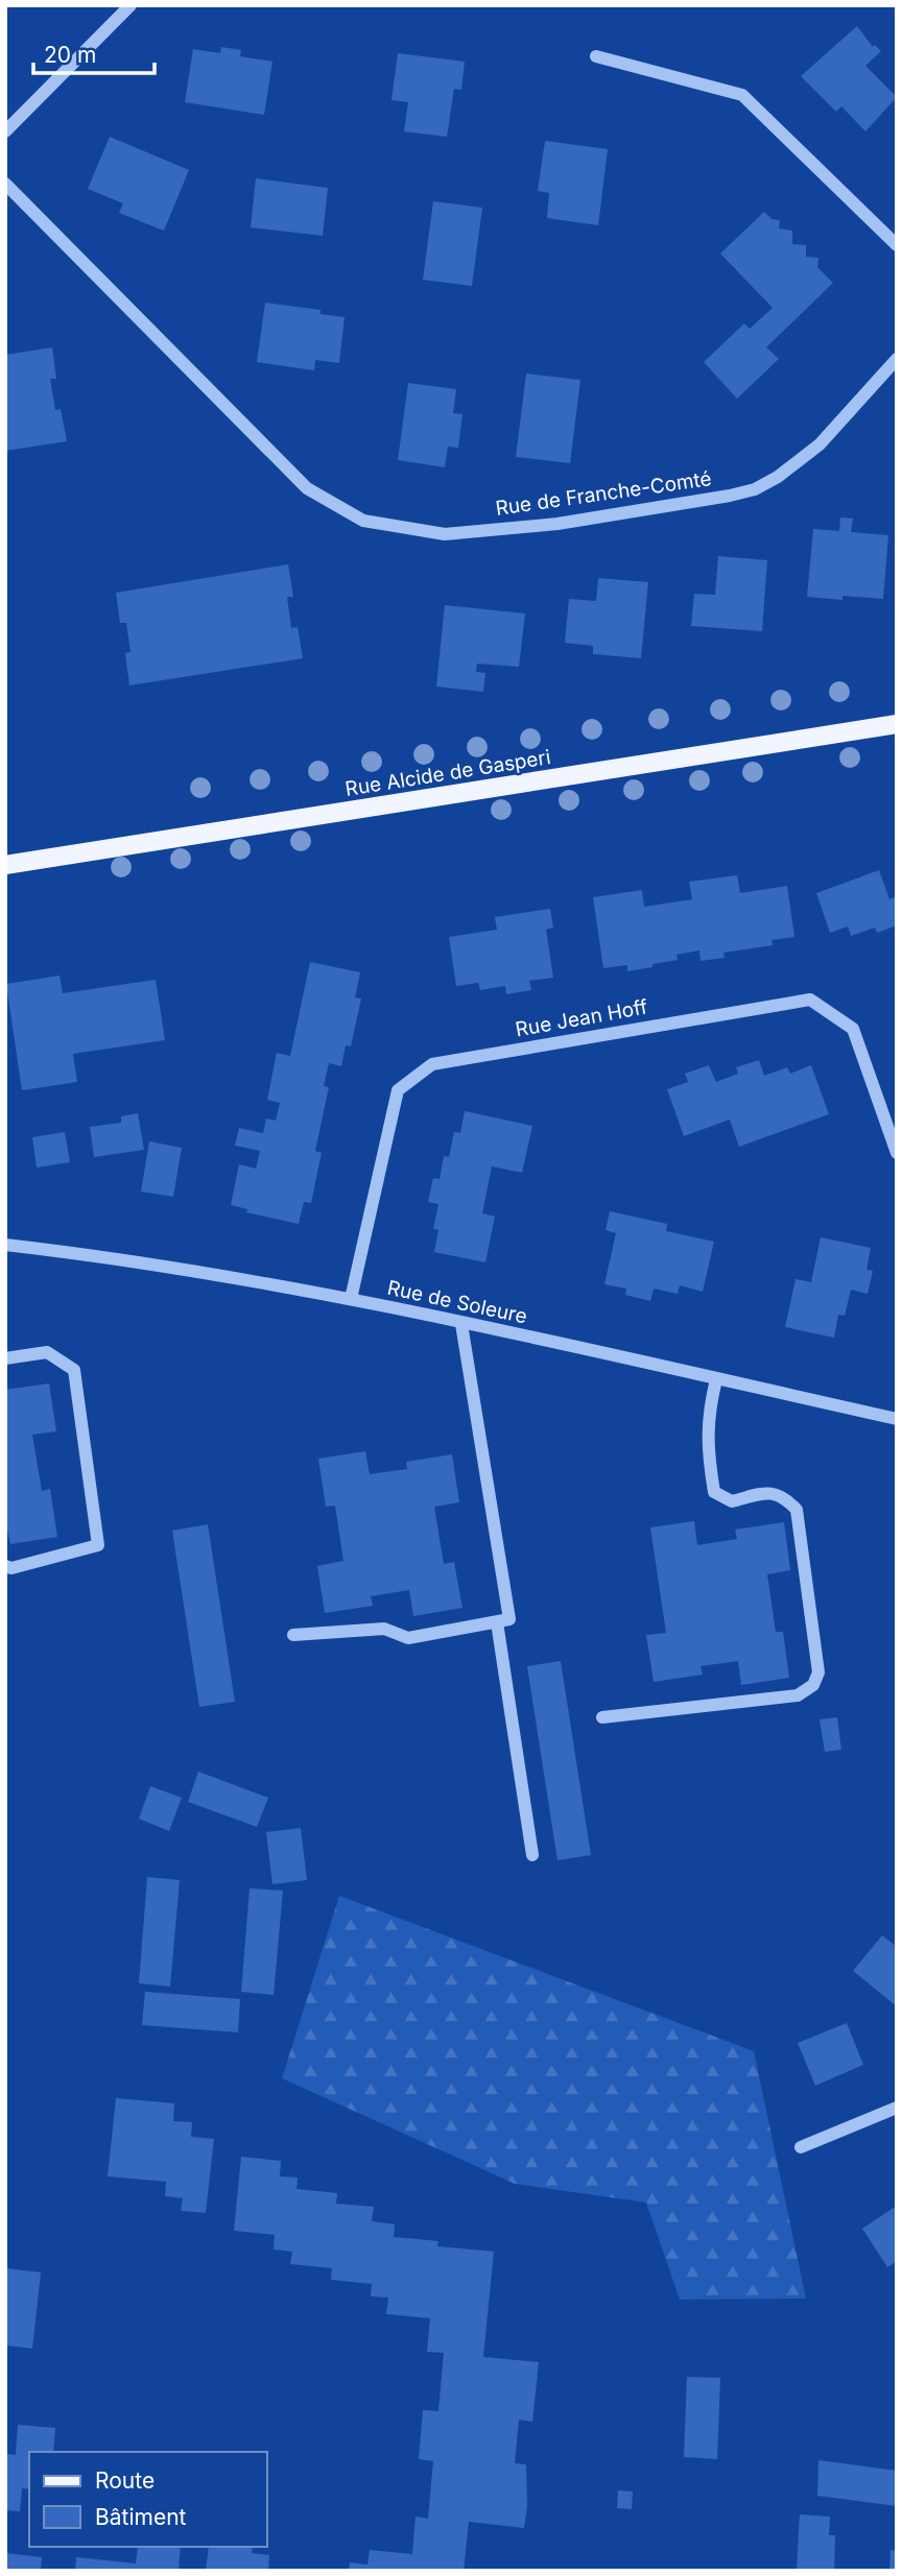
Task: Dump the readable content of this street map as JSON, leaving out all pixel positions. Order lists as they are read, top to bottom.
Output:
{
  "streets": {
    "main road": ["Rue Alcide de Gasperi"],
    "street": ["Rue de Franche-Comté", "Rue Jean Hoff", "Rue de Soleure"]
  },
  "crossings": [
    ["Rue Jean Hoff", "Rue de Soleure"]
  ],
  "legend": ["Route", "Bâtiment"],
  "scale_bar": "20 m"
}
